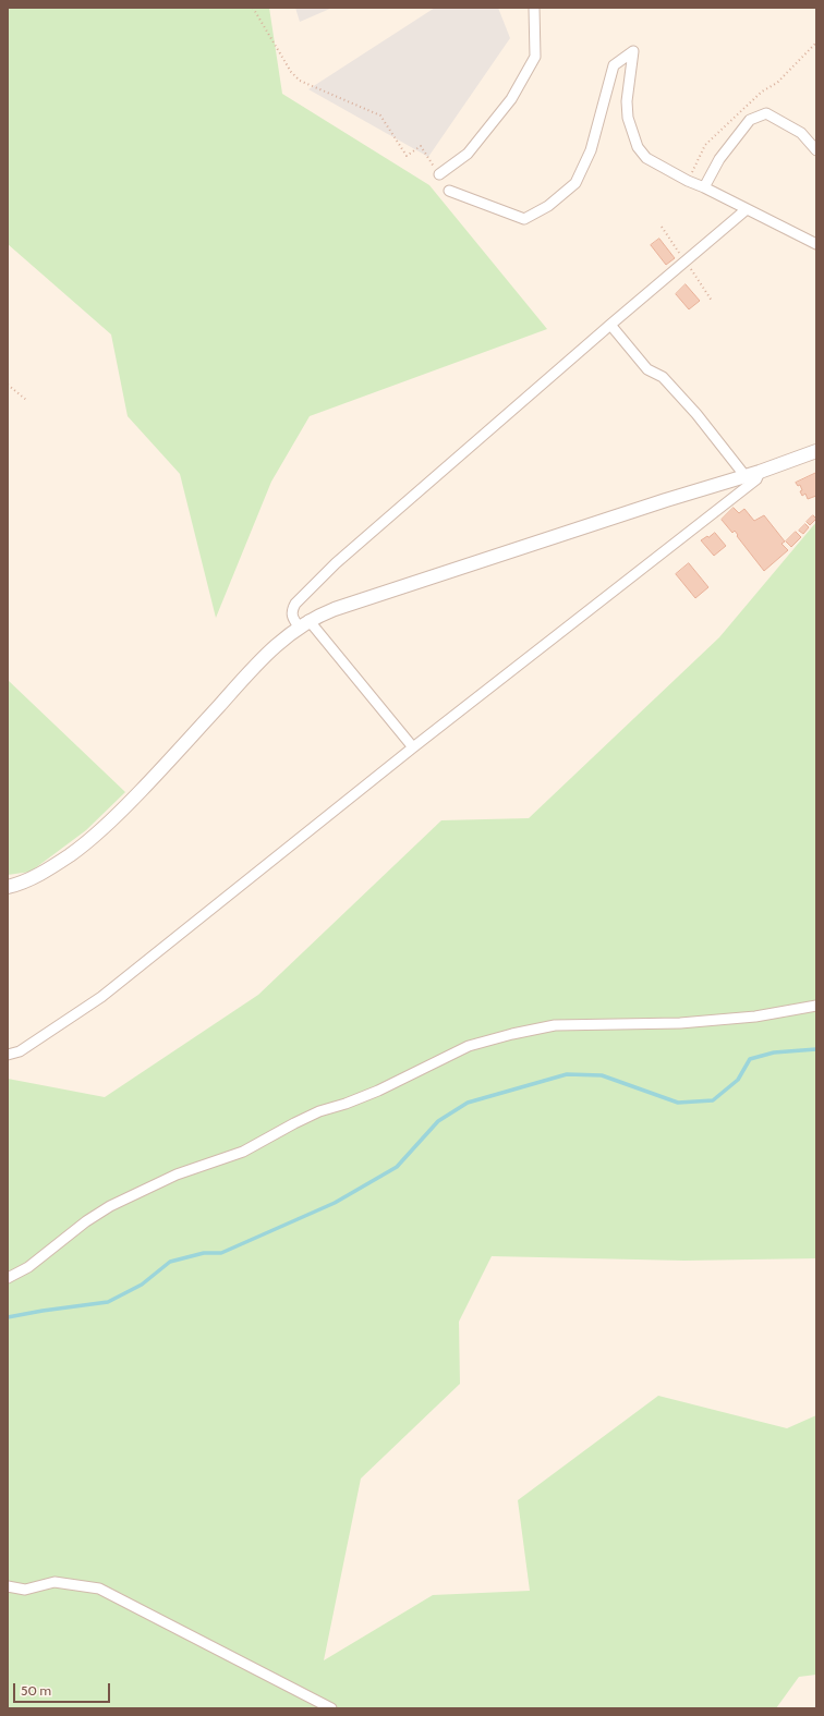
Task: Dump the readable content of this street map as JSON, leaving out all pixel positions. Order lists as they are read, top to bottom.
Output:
{
  "scale_bar": "50 m"
}
